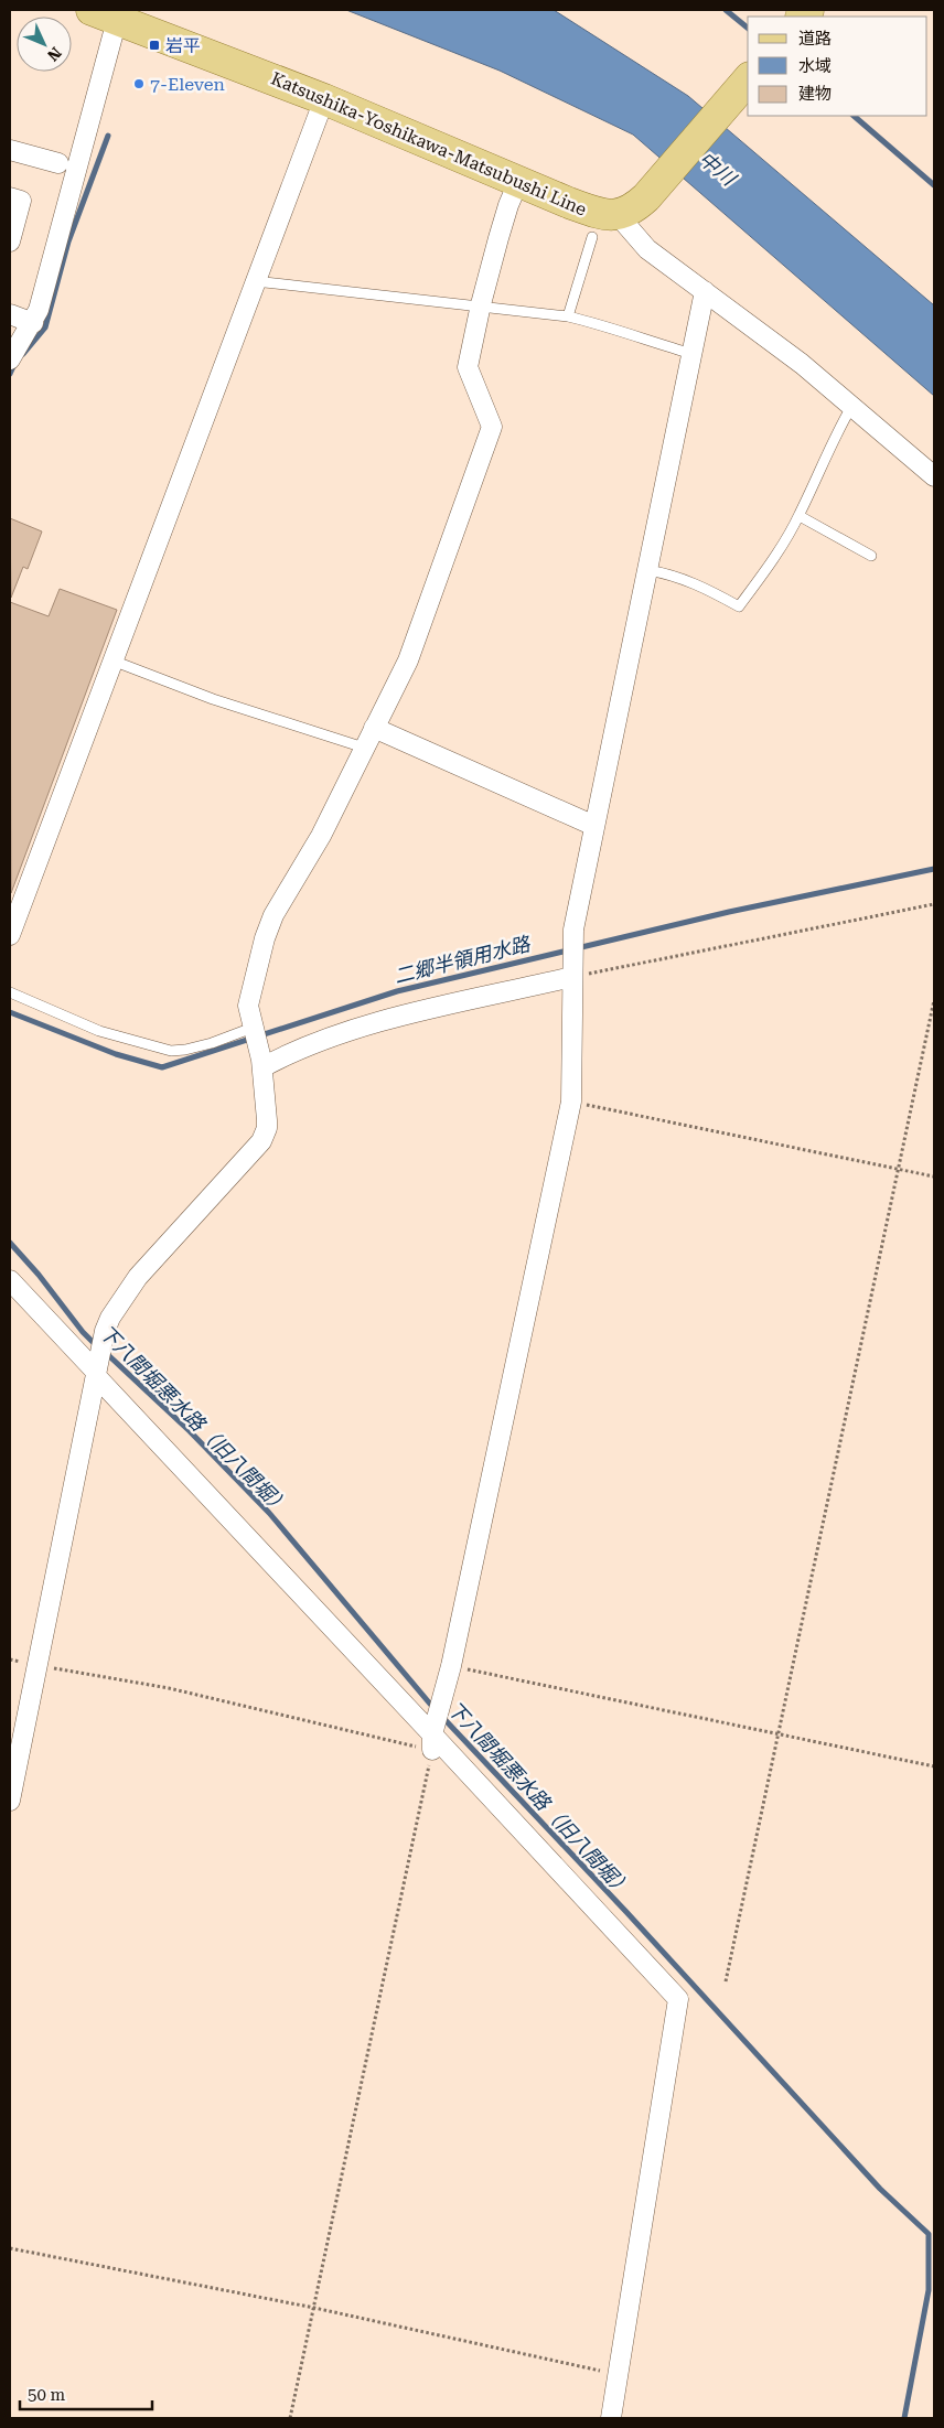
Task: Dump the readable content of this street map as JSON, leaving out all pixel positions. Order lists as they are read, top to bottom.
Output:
{
  "streets": {
    "main road": ["Katsushika-Yoshikawa-Matsubushi Line"]
  },
  "water": ["中川", "二郷半領用水路", "下八間堀悪水路（旧八間堀）"],
  "places": {
    "transit": ["岩平"],
    "other": ["7-Eleven"]
  },
  "legend": ["道路", "水域", "建物"],
  "scale_bar": "50 m",
  "north": "bottom right"
}
